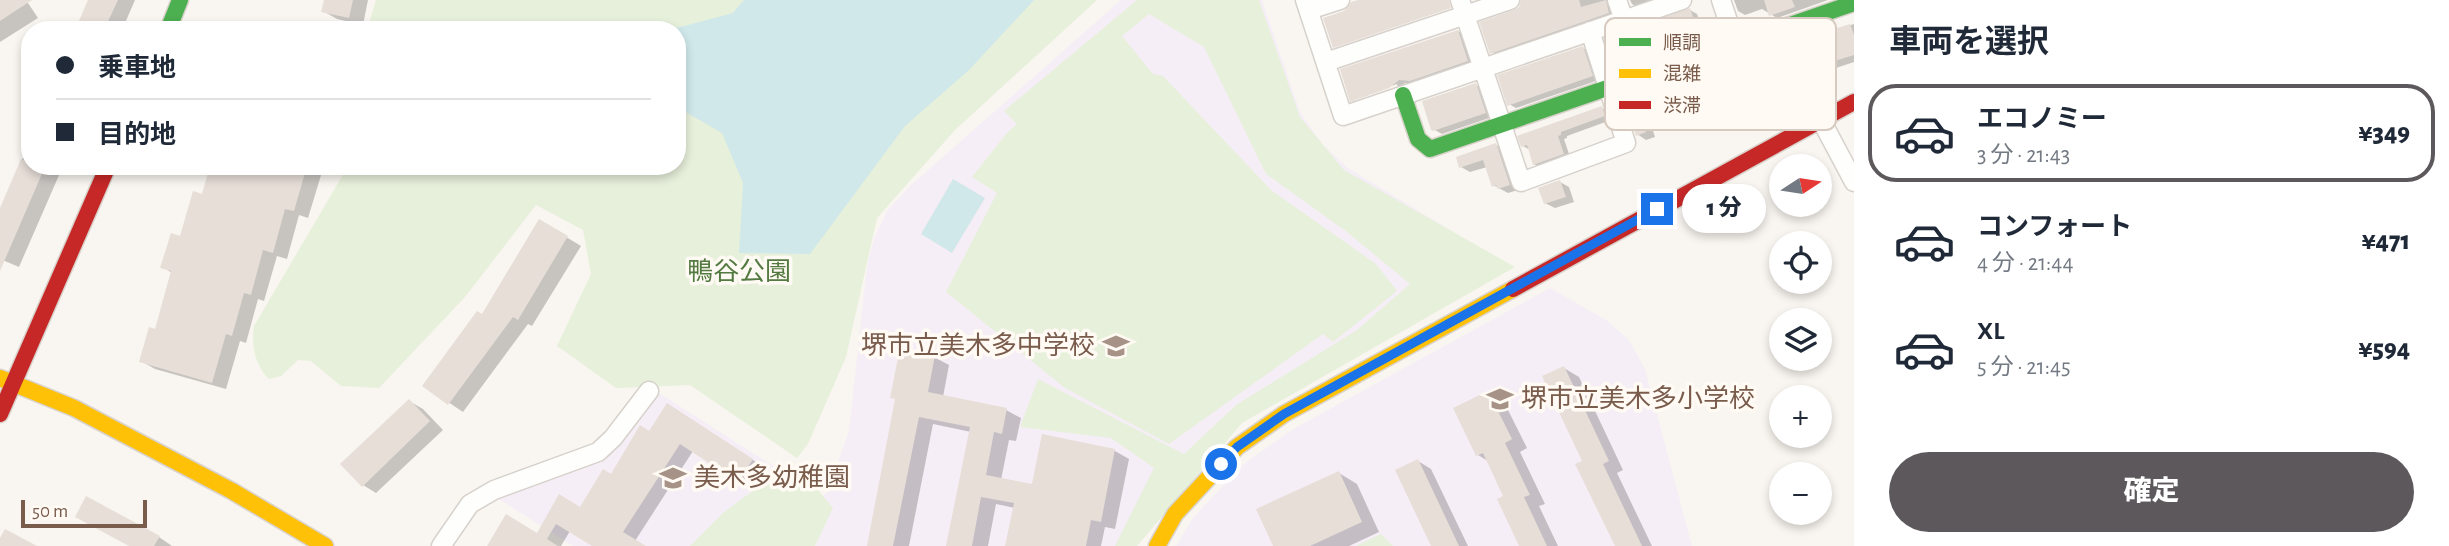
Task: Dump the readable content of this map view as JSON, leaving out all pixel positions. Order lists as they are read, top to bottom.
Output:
{
  "parks": ["鴨谷公園"],
  "places": {
    "school or university": ["堺市立美木多中学校", "堺市立美木多小学校", "美木多幼稚園"]
  },
  "legend": ["順調", "混雑", "渋滞"],
  "scale_bar": "50 m",
  "north": "right",
  "page": {
    "heading": "車両を選択",
    "banner": ["乗車地", "目的地"],
    "list": [
      {
        "name": "エコノミー",
        "note": "3 分 · 21:43",
        "value": "¥349"
      },
      {
        "name": "コンフォート",
        "note": "4 分 · 21:44",
        "value": "¥471"
      },
      {
        "name": "XL",
        "note": "5 分 · 21:45",
        "value": "¥594"
      }
    ],
    "map_buttons": ["+", "−"],
    "bubble": "1 分",
    "buttons": "確定",
    "scale": "50 m"
  }
}
